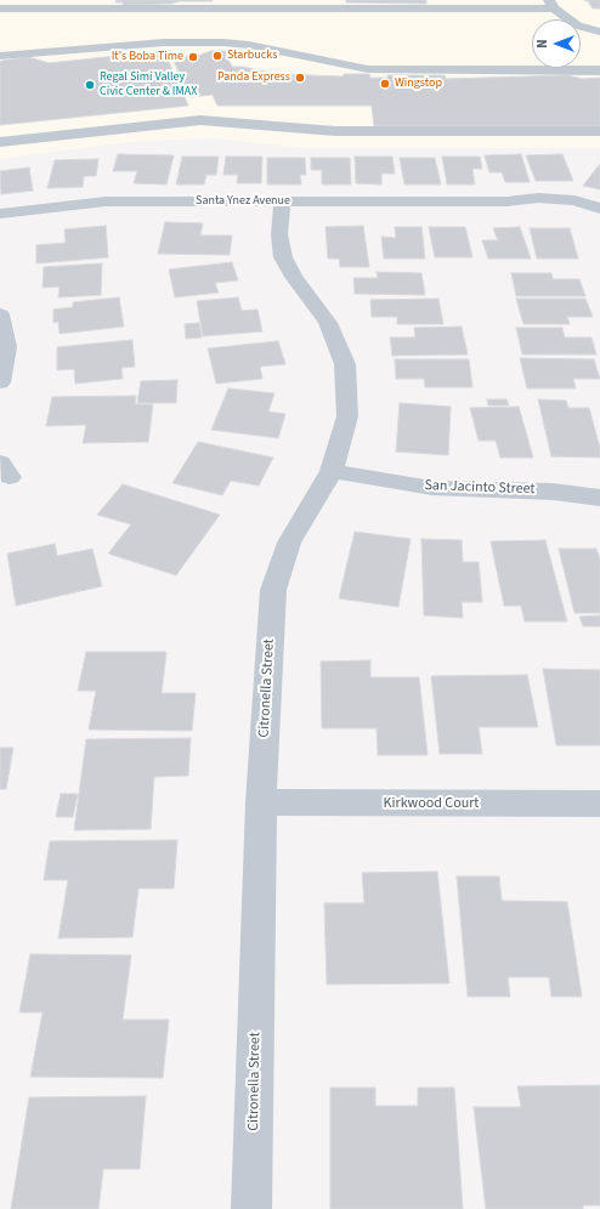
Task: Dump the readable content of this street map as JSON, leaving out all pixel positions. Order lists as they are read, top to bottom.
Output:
{
  "streets": {
    "street": [
      "Santa Ynez Avenue",
      "San Jacinto Street",
      "Citronella Street",
      "Kirkwood Court"
    ]
  },
  "crossings": [
    ["Santa Ynez Avenue", "Citronella Street"],
    ["San Jacinto Street", "Citronella Street"],
    ["Citronella Street", "Kirkwood Court"]
  ],
  "places": [
    "Starbucks",
    "It's Boba Time",
    "Panda Express",
    "Wingstop",
    "Regal Simi Valley Civic Center & IMAX"
  ],
  "north": "left"
}
